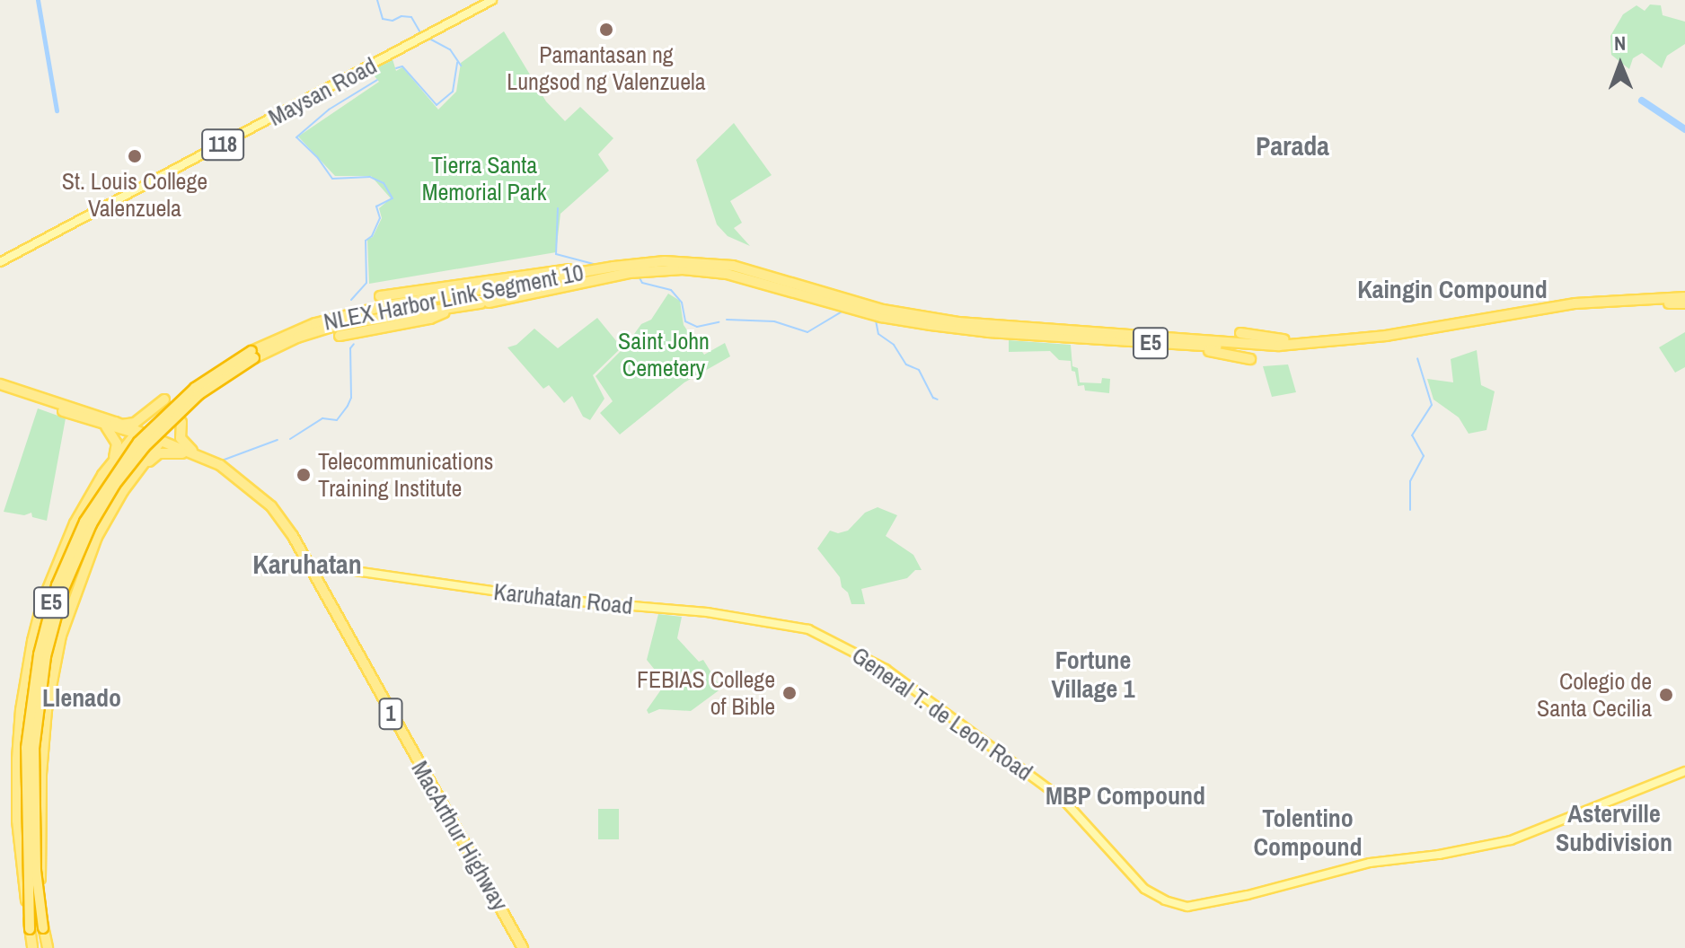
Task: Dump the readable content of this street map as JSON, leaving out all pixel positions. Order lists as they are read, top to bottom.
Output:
{
  "streets": {
    "highway": [
      "NLEX Harbor Link Segment 10",
      "E5",
      "1",
      "MacArthur Highway"
    ],
    "main road": [
      "Maysan Road",
      "118",
      "Karuhatan Road",
      "General T. de Leon Road"
    ]
  },
  "crossings": [
    ["NLEX Harbor Link Segment 10", "E5"],
    ["Karuhatan Road", "General T. de Leon Road"],
    ["Karuhatan Road", "MacArthur Highway"]
  ],
  "districts": [
    "Parada",
    "Kaingin Compound",
    "Karuhatan",
    "Fortune Village 1",
    "Llenado",
    "MBP Compound",
    "Asterville Subdivision",
    "Tolentino Compound"
  ],
  "parks": ["Tierra Santa Memorial Park", "Saint John Cemetery"],
  "places": [
    "Pamantasan ng Lungsod ng Valenzuela",
    "St. Louis College Valenzuela",
    "Telecommunications Training Institute",
    "FEBIAS College of Bible",
    "Colegio de Santa Cecilia"
  ],
  "north": "top"
}
